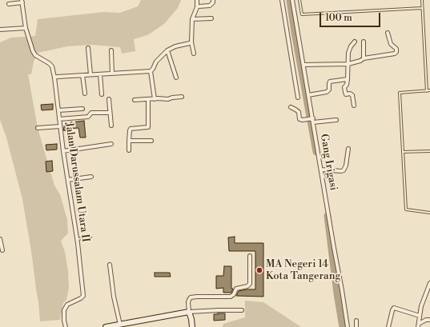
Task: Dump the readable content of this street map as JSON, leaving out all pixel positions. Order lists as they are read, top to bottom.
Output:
{
  "streets": {
    "street": ["Gang Irigasi", "Jalan Darussalam Utara II"]
  },
  "places": ["MA Negeri 14 Kota Tangerang"],
  "scale_bar": "100 m"
}
